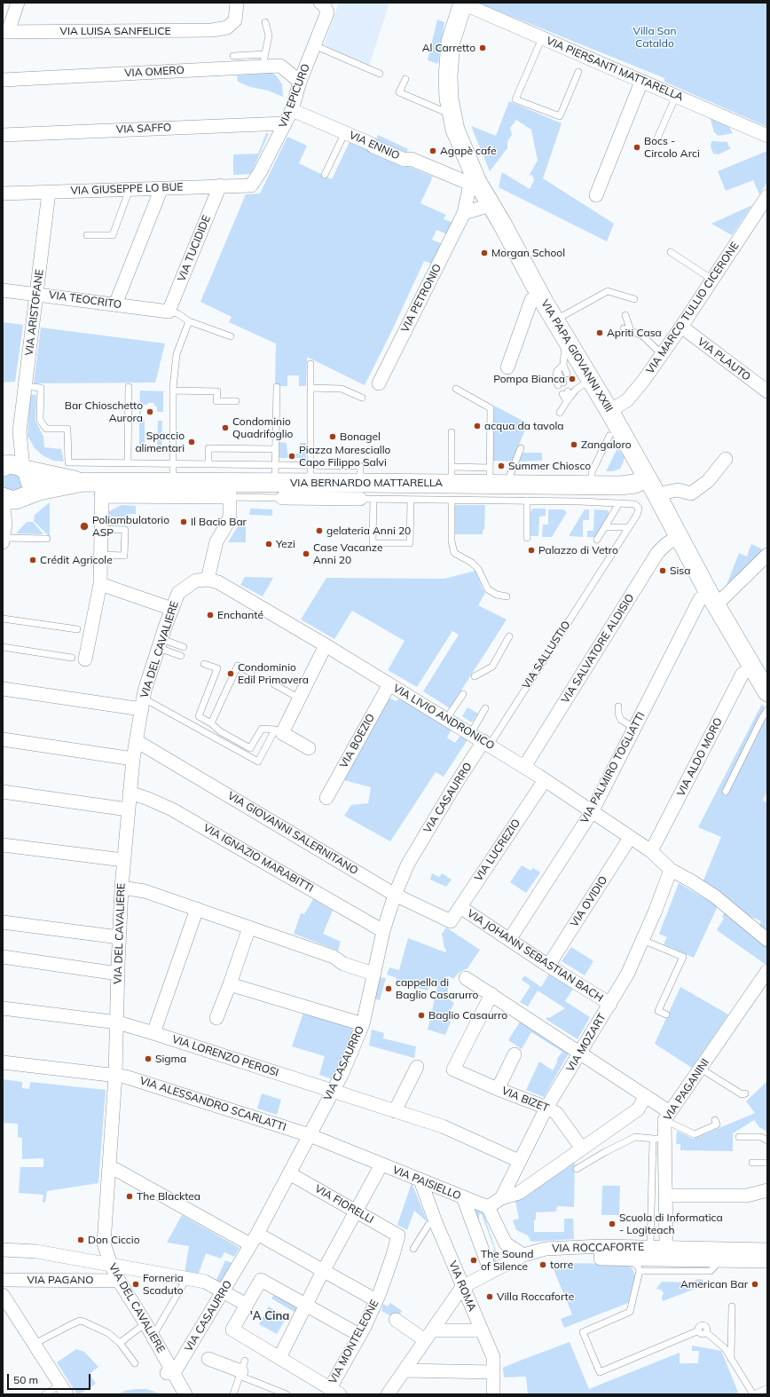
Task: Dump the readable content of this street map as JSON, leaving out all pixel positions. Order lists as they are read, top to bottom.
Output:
{
  "streets": {
    "street": [
      "VIA LUISA SANFELICE",
      "VIA PIERSANTI MATTARELLA",
      "VIA OMERO",
      "VIA EPICURO",
      "VIA SAFFO",
      "VIA ENNIO",
      "VIA GIUSEPPE LO BUE",
      "VIA TUCIDIDE",
      "VIA PETRONIO",
      "VIA TEOCRITO",
      "VIA MARCO TULLIO CICERONE",
      "VIA ARISTOFANE",
      "VIA PAPA GIOVANNI XXIII",
      "VIA PLAUTO",
      "VIA BERNARDO MATTARELLA",
      "VIA SALVATORE ALDISIO",
      "VIA DEL CAVALIERE",
      "VIA LIVIO ANDRONICO",
      "VIA BOEZIO",
      "VIA ALDO MORO",
      "VIA PALMIRO TOGLIATTI",
      "VIA CASAURRO",
      "VIA GIOVANNI SALERNITANO",
      "VIA LUCREZIO",
      "VIA IGNAZIO MARABITTI",
      "VIA OVIDIO",
      "VIA JOHANN SEBASTIAN BACH",
      "VIA MOZART",
      "VIA LORENZO PEROSI",
      "VIA PAGANINI",
      "VIA BIZET",
      "VIA ALESSANDRO SCARLATTI",
      "VIA PAISIELLO",
      "VIA FIORELLI",
      "VIA ROCCAFORTE",
      "VIA PAGANO",
      "VIA ROMA",
      "VIA MONTELEONE"
    ],
    "lane": ["VIA SALLUSTIO"]
  },
  "crossings": [
    ["VIA PIERSANTI MATTARELLA", "VIA PAPA GIOVANNI XXIII"],
    ["VIA OMERO", "VIA EPICURO"],
    ["VIA EPICURO", "VIA SAFFO"],
    ["VIA EPICURO", "VIA ENNIO"],
    ["VIA EPICURO", "VIA GIUSEPPE LO BUE"],
    ["VIA ENNIO", "VIA PETRONIO"],
    ["VIA ENNIO", "VIA PAPA GIOVANNI XXIII"],
    ["VIA GIUSEPPE LO BUE", "VIA TUCIDIDE"],
    ["VIA GIUSEPPE LO BUE", "VIA ARISTOFANE"],
    ["VIA TUCIDIDE", "VIA TEOCRITO"],
    ["VIA PETRONIO", "VIA PAPA GIOVANNI XXIII"],
    ["VIA TEOCRITO", "VIA ARISTOFANE"],
    ["VIA MARCO TULLIO CICERONE", "VIA PAPA GIOVANNI XXIII"],
    ["VIA MARCO TULLIO CICERONE", "VIA PLAUTO"],
    ["VIA PAPA GIOVANNI XXIII", "VIA BERNARDO MATTARELLA"],
    ["VIA PAPA GIOVANNI XXIII", "VIA SALVATORE ALDISIO"],
    ["VIA PAPA GIOVANNI XXIII", "VIA ALDO MORO"],
    ["VIA PAPA GIOVANNI XXIII", "VIA PALMIRO TOGLIATTI"],
    ["VIA SALVATORE ALDISIO", "VIA LIVIO ANDRONICO"],
    ["VIA DEL CAVALIERE", "VIA LIVIO ANDRONICO"],
    ["VIA DEL CAVALIERE", "VIA CASAURRO"],
    ["VIA DEL CAVALIERE", "VIA GIOVANNI SALERNITANO"],
    ["VIA DEL CAVALIERE", "VIA IGNAZIO MARABITTI"],
    ["VIA DEL CAVALIERE", "VIA LORENZO PEROSI"],
    ["VIA DEL CAVALIERE", "VIA ALESSANDRO SCARLATTI"],
    ["VIA DEL CAVALIERE", "VIA PAGANO"],
    ["VIA SALLUSTIO", "VIA LIVIO ANDRONICO"],
    ["VIA SALLUSTIO", "VIA CASAURRO"],
    ["VIA LIVIO ANDRONICO", "VIA BOEZIO"],
    ["VIA LIVIO ANDRONICO", "VIA ALDO MORO"],
    ["VIA LIVIO ANDRONICO", "VIA PALMIRO TOGLIATTI"],
    ["VIA LIVIO ANDRONICO", "VIA CASAURRO"],
    ["VIA LIVIO ANDRONICO", "VIA LUCREZIO"],
    ["VIA LIVIO ANDRONICO", "VIA OVIDIO"],
    ["VIA LIVIO ANDRONICO", "VIA MOZART"],
    ["VIA PALMIRO TOGLIATTI", "VIA JOHANN SEBASTIAN BACH"],
    ["VIA CASAURRO", "VIA GIOVANNI SALERNITANO"],
    ["VIA CASAURRO", "VIA IGNAZIO MARABITTI"],
    ["VIA CASAURRO", "VIA LORENZO PEROSI"],
    ["VIA CASAURRO", "VIA ALESSANDRO SCARLATTI"],
    ["VIA CASAURRO", "VIA PAISIELLO"],
    ["VIA CASAURRO", "VIA FIORELLI"],
    ["VIA GIOVANNI SALERNITANO", "VIA LUCREZIO"],
    ["VIA LUCREZIO", "VIA JOHANN SEBASTIAN BACH"],
    ["VIA OVIDIO", "VIA JOHANN SEBASTIAN BACH"],
    ["VIA JOHANN SEBASTIAN BACH", "VIA MOZART"],
    ["VIA MOZART", "VIA LORENZO PEROSI"],
    ["VIA MOZART", "VIA BIZET"],
    ["VIA MOZART", "VIA PAISIELLO"],
    ["VIA PAGANINI", "VIA ROCCAFORTE"],
    ["VIA ALESSANDRO SCARLATTI", "VIA PAISIELLO"],
    ["VIA PAISIELLO", "VIA ROMA"],
    ["VIA FIORELLI", "VIA MONTELEONE"],
    ["VIA ROCCAFORTE", "VIA ROMA"]
  ],
  "districts": ["'A Cina"],
  "parks": ["Villa San Cataldo"],
  "places": [
    "Al Carretto",
    "Bocs - Circolo Arci",
    "Agapè cafe",
    "Morgan School",
    "Apriti Casa",
    "Pompa Bianca",
    "Bar Chioschetto Aurora",
    "acqua da tavola",
    "Condominio Quadrifoglio",
    "Bonagel",
    "Spaccio alimentari",
    "Zangaloro",
    "Piazza Maresciallo Capo Filippo Salvi",
    "Summer Chiosco",
    "Il Bacio Bar",
    "Poliambulatorio ASP",
    "gelateria Anni 20",
    "Yezi",
    "Palazzo di Vetro",
    "Case Vacanze Anni 20",
    "Crédit Agricole",
    "Sisa",
    "Enchanté",
    "Condominio Edil Primavera",
    "cappella di Baglio Casarurro",
    "Baglio Casaurro",
    "Sigma",
    "The Blacktea",
    "Scuola di Informatica - Logiteach",
    "Don Ciccio",
    "The Sound of Silence",
    "torre",
    "Forneria Scaduto",
    "American Bar",
    "Villa Roccaforte"
  ],
  "scale_bar": "50 m"
}
